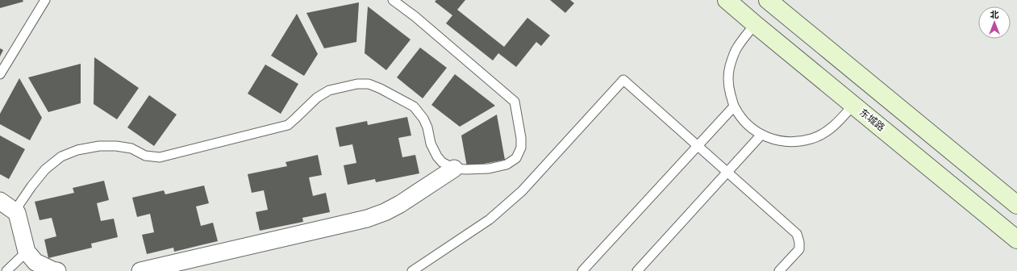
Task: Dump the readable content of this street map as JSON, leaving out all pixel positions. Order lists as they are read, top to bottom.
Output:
{
  "streets": {
    "main road": ["东城路"]
  },
  "north": "top"
}
